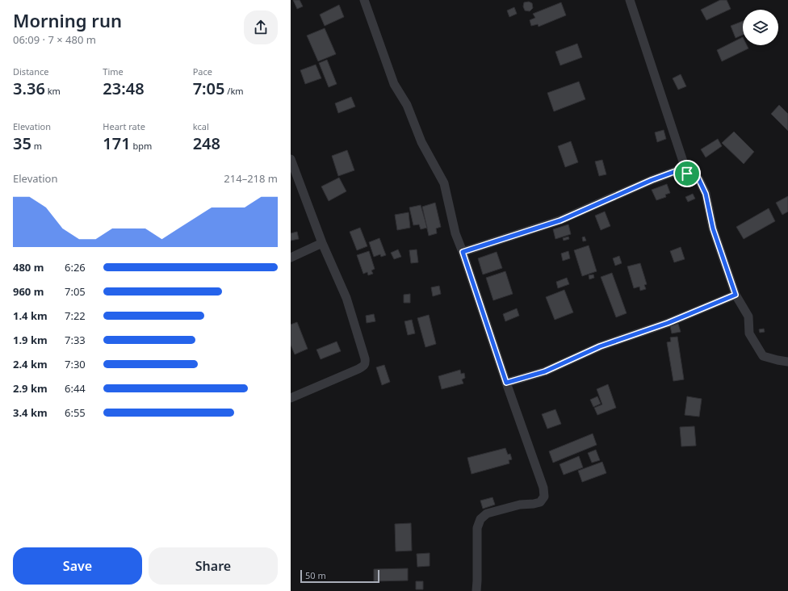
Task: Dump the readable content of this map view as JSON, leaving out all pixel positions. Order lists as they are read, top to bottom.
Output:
{
  "scale_bar": "50 m",
  "page": {
    "heading": ["Morning run", "06:09 · 7 × 480 m"],
    "stats": [
      ["Distance", "3.36 km"],
      ["Time", "23:48"],
      ["Pace", "7:05 /km"],
      ["Elevation", "35 m"],
      ["Heart rate", "171 bpm"],
      ["kcal", "248"]
    ],
    "chart": ["Elevation", "214–218 m"],
    "list": [
      {
        "name": "480 m",
        "note": "6:26"
      },
      {
        "name": "960 m",
        "note": "7:05"
      },
      {
        "name": "1.4 km",
        "note": "7:22"
      },
      {
        "name": "1.9 km",
        "note": "7:33"
      },
      {
        "name": "2.4 km",
        "note": "7:30"
      },
      {
        "name": "2.9 km",
        "note": "6:44"
      },
      {
        "name": "3.4 km",
        "note": "6:55"
      }
    ],
    "buttons": ["Save", "Share"],
    "scale": "50 m"
  }
}
